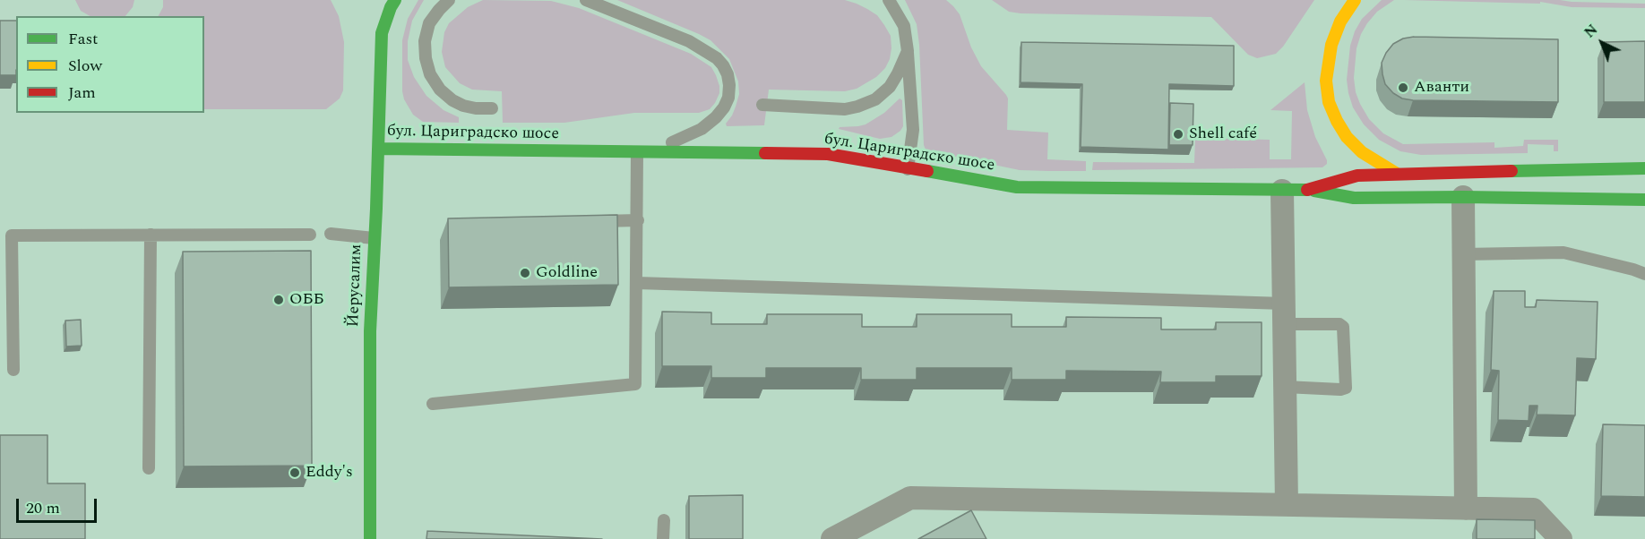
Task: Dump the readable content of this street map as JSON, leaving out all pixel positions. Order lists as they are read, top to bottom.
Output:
{
  "streets": {
    "main road": ["бул. Цариградско шосе", "Йерусалим"]
  },
  "crossings": [
    ["бул. Цариградско шосе", "Йерусалим"]
  ],
  "places": [
    "Аванти",
    "Shell café",
    "Goldline",
    "ОББ",
    "Eddy's"
  ],
  "legend": ["Fast", "Slow", "Jam"],
  "scale_bar": "20 m",
  "north": "top left"
}
